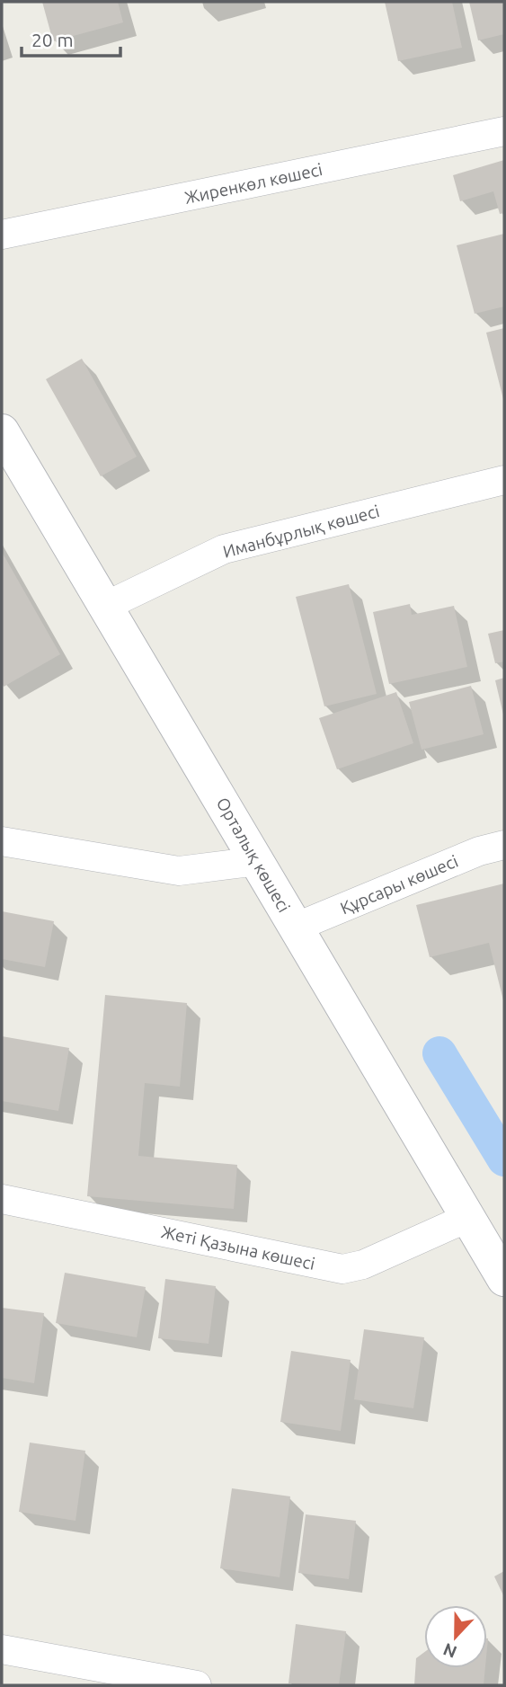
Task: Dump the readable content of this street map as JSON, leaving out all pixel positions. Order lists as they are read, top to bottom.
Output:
{
  "streets": {
    "main road": ["Орталық көшесі"],
    "street": [
      "Жиренкөл көшесі",
      "Иманбұрлық көшесі",
      "Құрсары көшесі",
      "Жеті Қазына көшесі"
    ]
  },
  "crossings": [
    ["Иманбұрлық көшесі", "Орталық көшесі"],
    ["Орталық көшесі", "Құрсары көшесі"],
    ["Орталық көшесі", "Жеті Қазына көшесі"]
  ],
  "scale_bar": "20 m",
  "north": "bottom"
}
